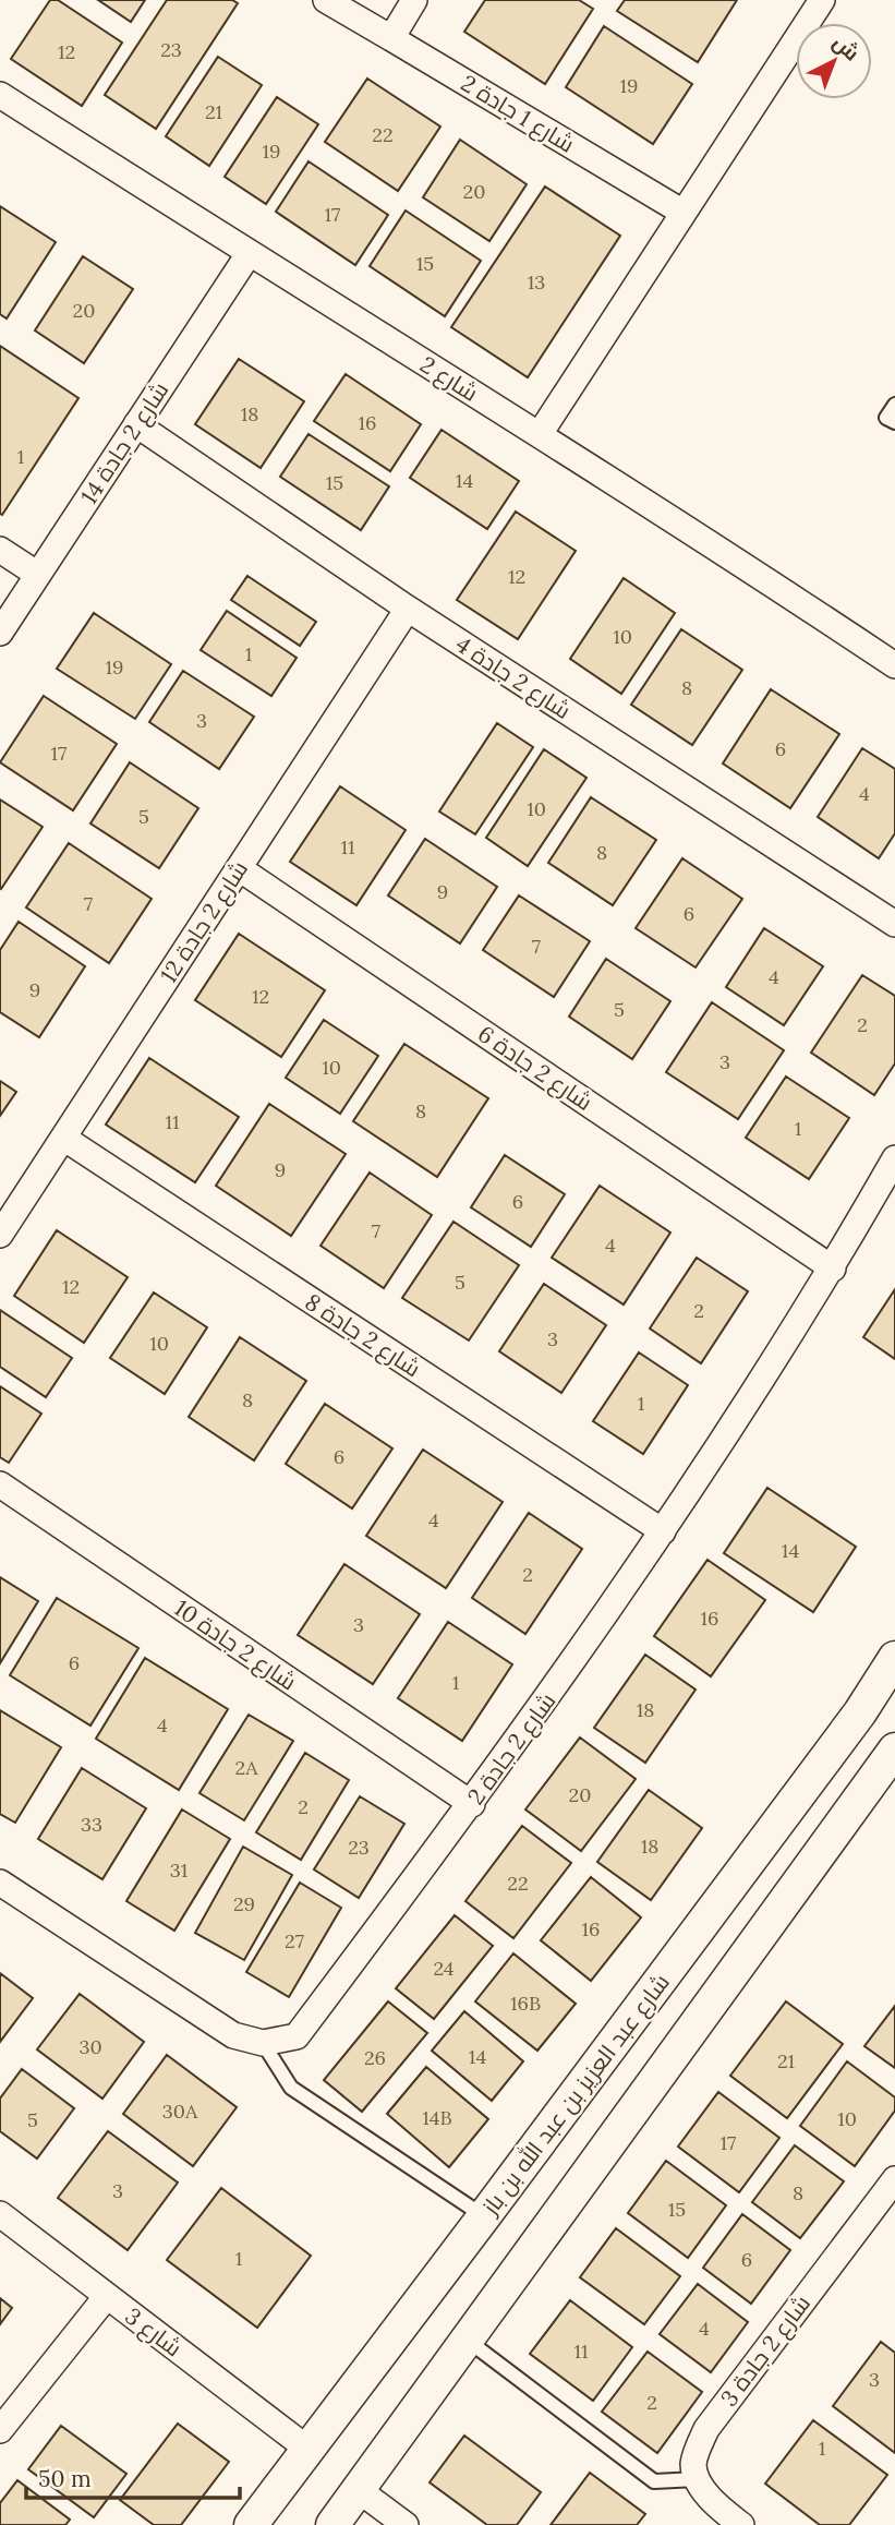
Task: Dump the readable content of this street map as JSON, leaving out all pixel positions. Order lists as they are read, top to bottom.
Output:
{
  "streets": {
    "street": [
      "شارع 1 جادة 2",
      "شارع 2",
      "شارع 2 جادة 14",
      "شارع 2 جادة 4",
      "شارع 2 جادة 12",
      "شارع 2 جادة 6",
      "شارع 2 جادة 8",
      "شارع 2 جادة 10",
      "شارع 2 جادة 2",
      "شارع عبد العزيز بن عبد الله بن باز",
      "شارع 3",
      "شارع 2 جادة 3"
    ]
  },
  "crossings": [
    ["شارع 2", "شارع 2 جادة 14"],
    ["شارع 2 جادة 14", "شارع 2 جادة 4"],
    ["شارع 2 جادة 4", "شارع 2 جادة 12"],
    ["شارع 2 جادة 12", "شارع 2 جادة 6"],
    ["شارع 2 جادة 12", "شارع 2 جادة 8"],
    ["شارع 2 جادة 6", "شارع 2 جادة 2"],
    ["شارع 2 جادة 8", "شارع 2 جادة 2"],
    ["شارع 2 جادة 10", "شارع 2 جادة 2"],
    ["شارع عبد العزيز بن عبد الله بن باز", "شارع 3"]
  ],
  "house_numbers": [
    "23",
    "12",
    "19",
    "21",
    "22",
    "19",
    "20",
    "17",
    "15",
    "13",
    "20",
    "18",
    "16",
    "1",
    "14",
    "15",
    "12",
    "10",
    "1",
    "19",
    "8",
    "3",
    "6",
    "17",
    "4",
    "10",
    "5",
    "11",
    "8",
    "9",
    "7",
    "6",
    "7",
    "4",
    "9",
    "12",
    "5",
    "2",
    "3",
    "10",
    "8",
    "11",
    "1",
    "9",
    "6",
    "7",
    "4",
    "5",
    "12",
    "2",
    "3",
    "10",
    "8",
    "1",
    "6",
    "4",
    "14",
    "2",
    "16",
    "3",
    "6",
    "1",
    "18",
    "4",
    "2A",
    "20",
    "2",
    "33",
    "18",
    "23",
    "31",
    "22",
    "29",
    "16",
    "27",
    "24",
    "16B",
    "30",
    "14",
    "26",
    "21",
    "30A",
    "14B",
    "10",
    "5",
    "17",
    "3",
    "8",
    "15",
    "1",
    "6",
    "4",
    "11",
    "3",
    "2",
    "1"
  ],
  "scale_bar": "50 m",
  "north": "top right"
}
